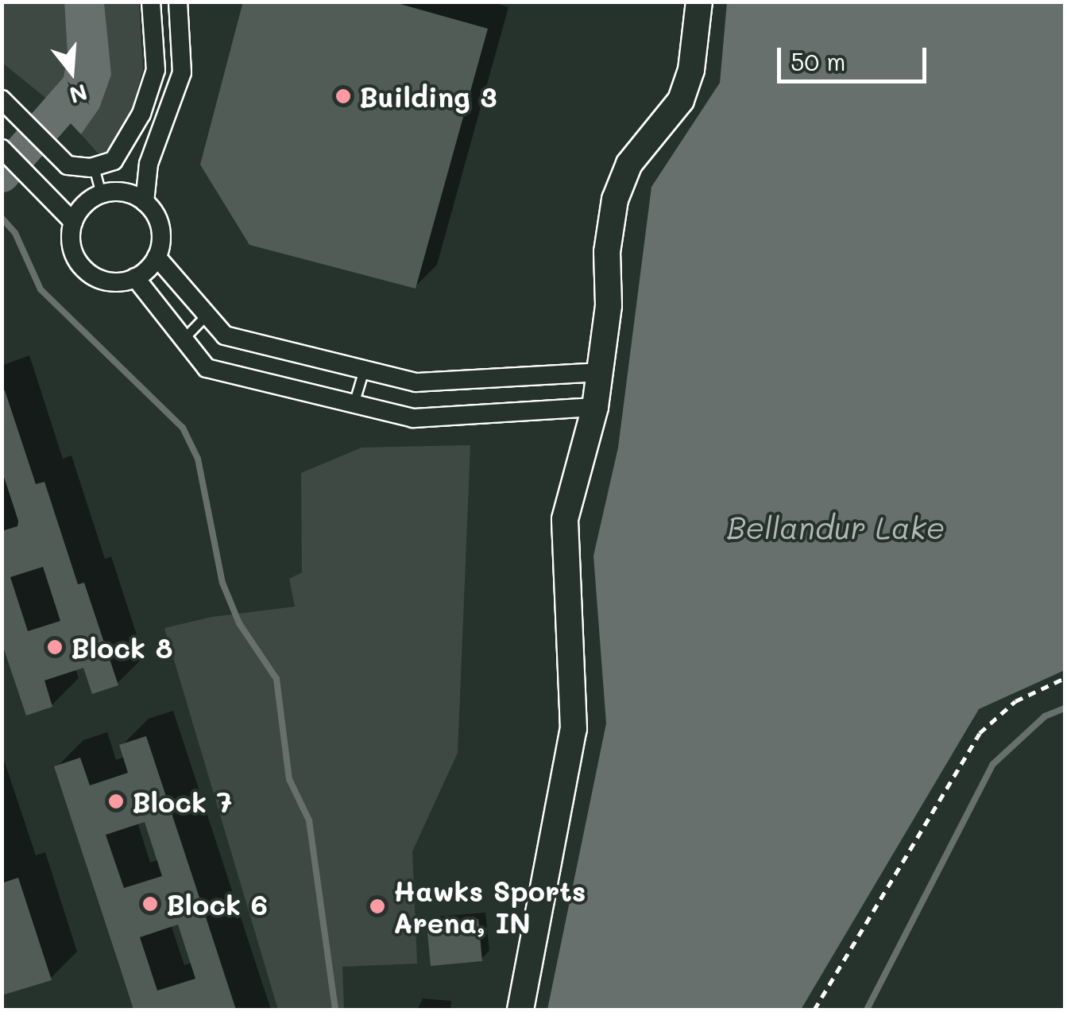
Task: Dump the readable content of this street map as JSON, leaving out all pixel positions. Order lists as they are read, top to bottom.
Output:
{
  "water": ["Bellandur Lake"],
  "places": [
    "Building 3",
    "Block 8",
    "Block 7",
    "Block 6",
    "Hawks Sports Arena, IN"
  ],
  "scale_bar": "50 m",
  "north": "bottom"
}
